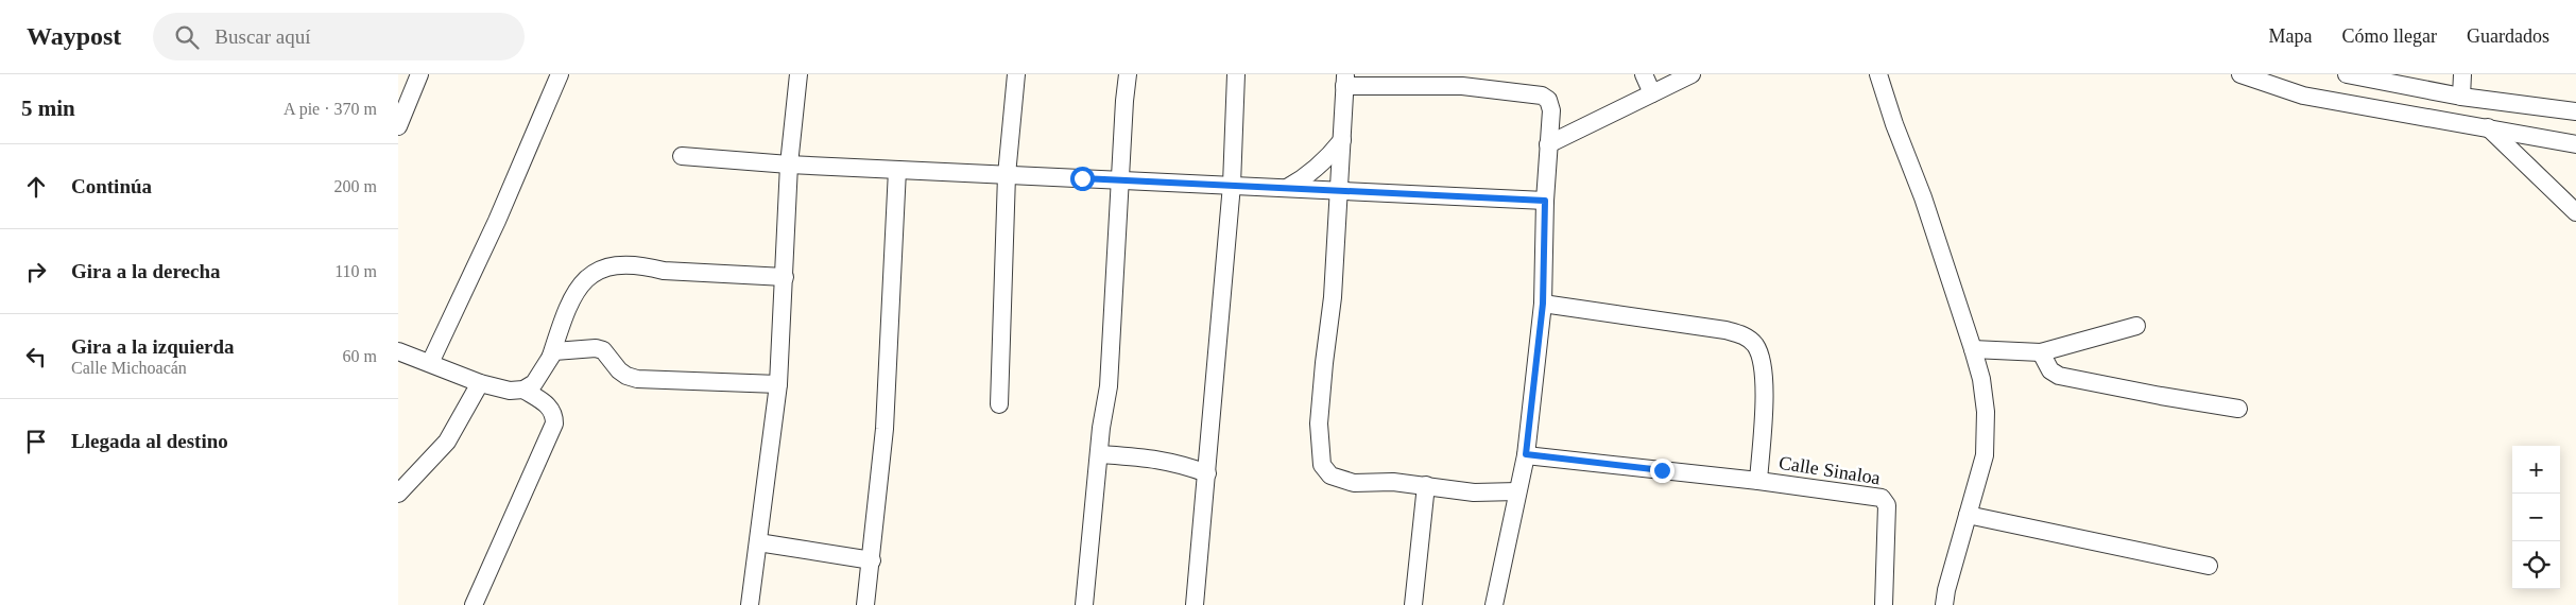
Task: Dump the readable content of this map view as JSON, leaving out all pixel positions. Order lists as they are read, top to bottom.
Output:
{
  "streets": {
    "street": ["Calle Sinaloa"]
  },
  "page": {
    "header": "Waypost",
    "search": "Buscar aquí",
    "nav": ["Mapa", "Cómo llegar", "Guardados"],
    "heading": ["5 min", "A pie · 370 m"],
    "list": [
      ["Continúa", "200 m"],
      ["Gira a la derecha", "110 m"],
      ["Gira a la izquierda", "Calle Michoacán", "60 m"],
      "Llegada al destino"
    ],
    "map_buttons": ["+", "−"]
  }
}
